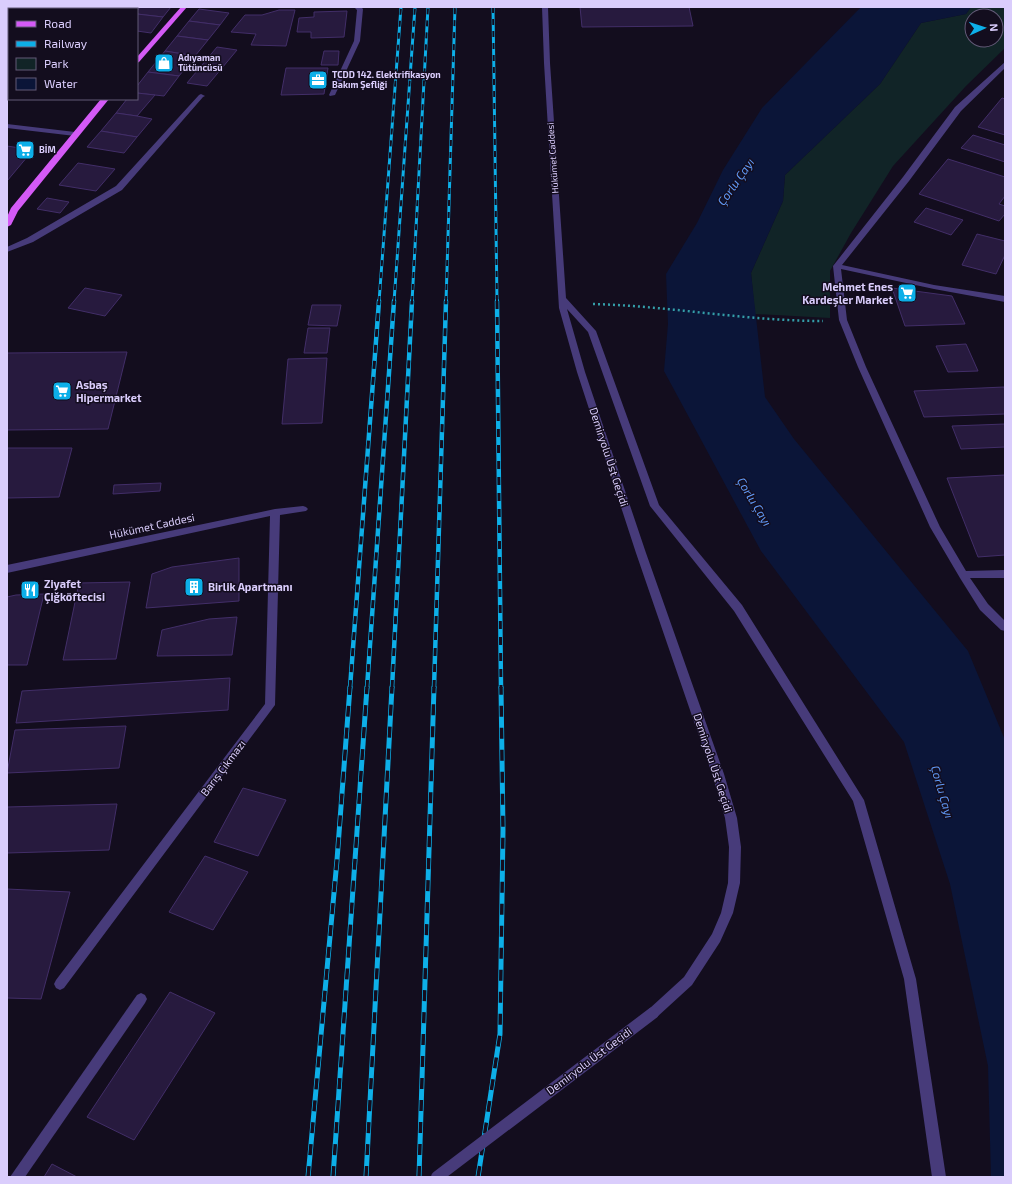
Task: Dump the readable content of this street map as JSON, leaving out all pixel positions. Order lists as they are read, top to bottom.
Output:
{
  "streets": {
    "street": ["Hükümet Caddesi", "Demiryolu Üst Geçidi", "Barış Çıkmazı"]
  },
  "crossings": [
    ["Hükümet Caddesi", "Demiryolu Üst Geçidi"],
    ["Hükümet Caddesi", "Barış Çıkmazı"]
  ],
  "water": ["Çorlu Çayı"],
  "places": {
    "shop": ["Adıyaman Tütüncüsü"],
    "office": ["TCDD 142. Elektrifikasyon Bakım Şefliği"],
    "supermarket": ["BİM", "Mehmet Enes Kardeşler Market", "Asbaş Hipermarket"],
    "building": ["Birlik Apartmanı"],
    "restaurant": ["Ziyafet Çiğköftecisi"]
  },
  "legend": [
    "Road",
    "Railway",
    "Park",
    "Water"
  ],
  "north": "right"
}
